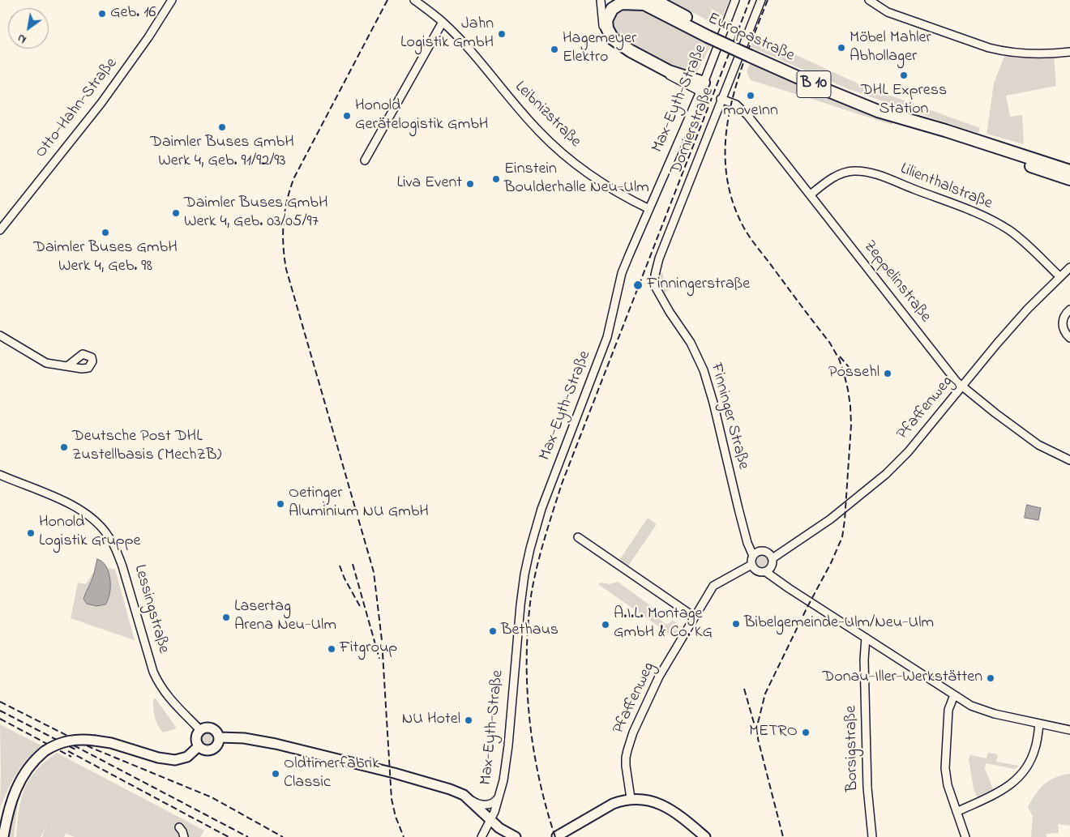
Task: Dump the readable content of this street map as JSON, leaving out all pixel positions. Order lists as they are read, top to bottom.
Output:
{
  "streets": {
    "highway": ["Europastraße", "B 10"],
    "street": [
      "Max-Eyth-Straße",
      "Otto-Hahn-Straße",
      "Leibnizstraße",
      "Dornierstraße",
      "Lilienthalstraße",
      "Zeppelinstraße",
      "Pfaffenweg",
      "Finninger Straße",
      "Lessingstraße",
      "Borsigstraße"
    ]
  },
  "crossings": [
    ["Max-Eyth-Straße", "Leibnizstraße"],
    ["Dornierstraße", "Zeppelinstraße"],
    ["Dornierstraße", "Finninger Straße"],
    ["Lilienthalstraße", "Zeppelinstraße"],
    ["Lilienthalstraße", "Pfaffenweg"],
    ["Zeppelinstraße", "Pfaffenweg"],
    ["Pfaffenweg", "Finninger Straße"]
  ],
  "places": [
    "Geb. 16",
    "Jahn Logistik GmbH",
    "Möbel Mahler Abhollager",
    "Hagemeyer Elektro",
    "DHL Express Station",
    "moveInn",
    "Honold Gerätelogistik GmbH",
    "Daimler Buses GmbH Werk 4, Geb. 91/92/93",
    "Einstein Boulderhalle Neu-Ulm",
    "Liva Event",
    "Daimler Buses GmbH Werk 4, Geb. 03/05/97",
    "Daimler Buses GmbH Werk 4, Geb. 98",
    "Finningerstraße",
    "Possehl",
    "Deutsche Post DHL Zustellbasis (MechZB)",
    "Oetinger Aluminium NU GmbH",
    "Honold Logistik Gruppe",
    "Lasertag Arena Neu-Ulm",
    "Bibelgemeinde-Ulm/Neu-Ulm",
    "A.I.L. Montage GmbH & Co. KG",
    "Bethaus",
    "Fitgroup",
    "Donau-Iller-Werkstätten",
    "NU Hotel",
    "METRO",
    "Oldtimerfabrik Classic"
  ],
  "north": "bottom left"
}
